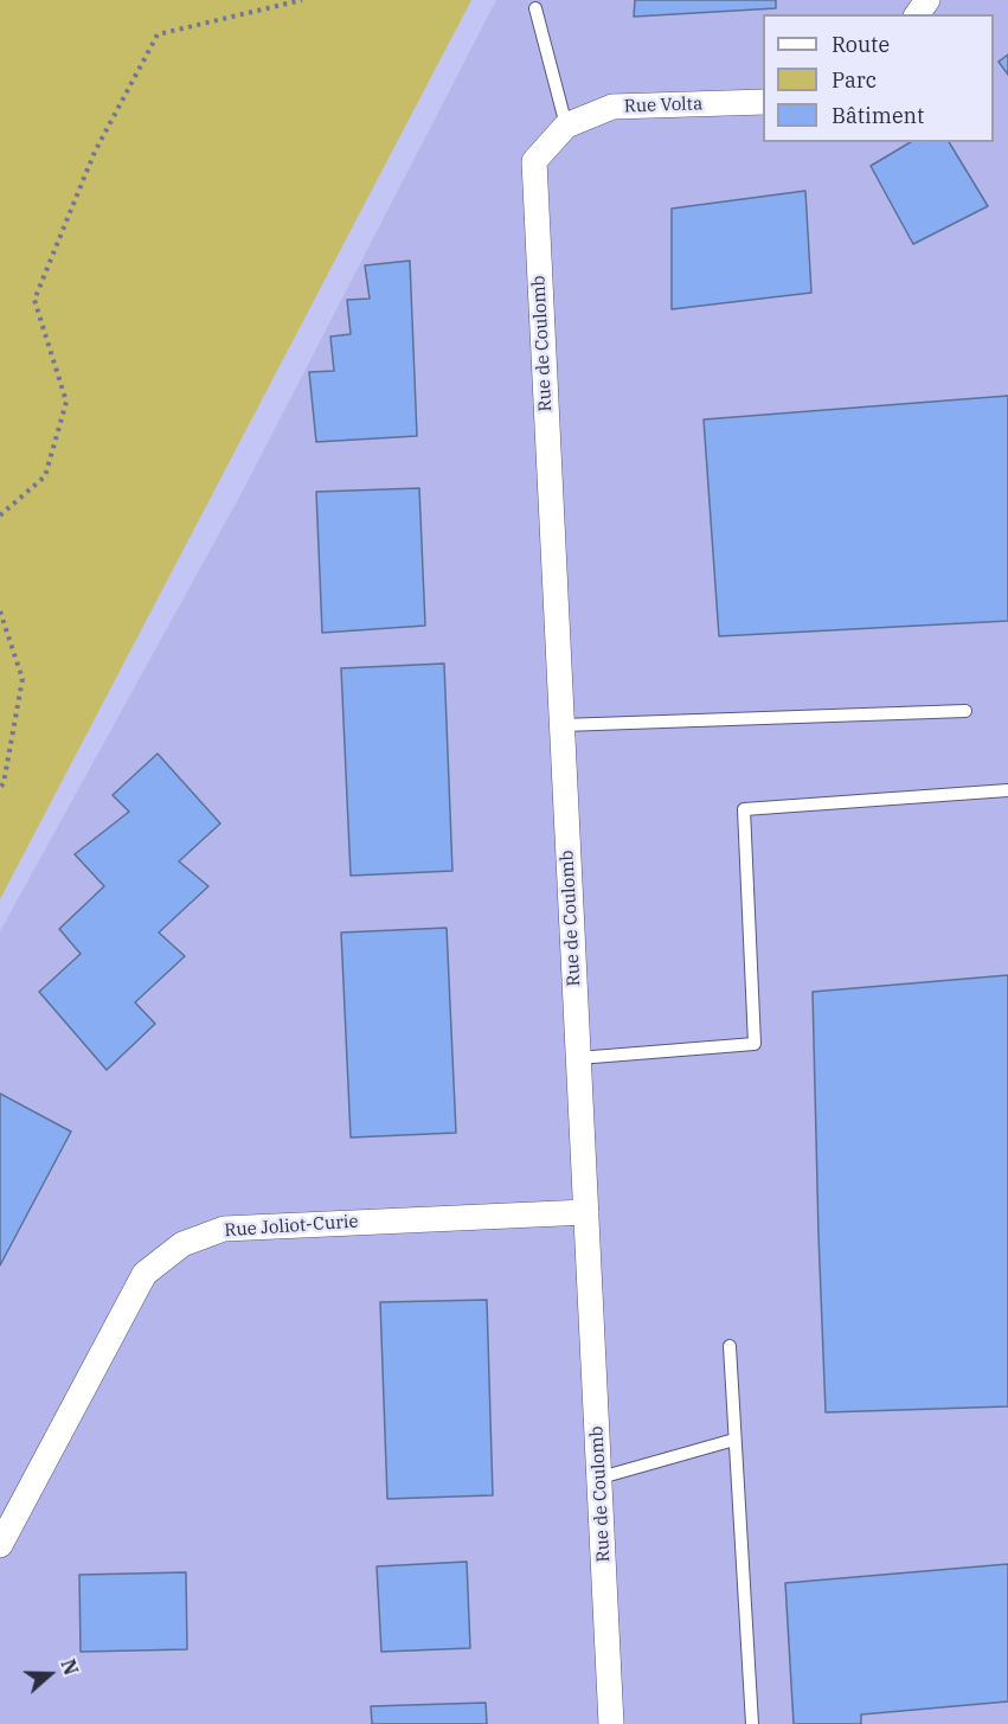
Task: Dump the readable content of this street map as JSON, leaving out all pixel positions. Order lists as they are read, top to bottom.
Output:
{
  "streets": {
    "street": ["Rue Volta", "Rue de Coulomb", "Rue Joliot-Curie"]
  },
  "crossings": [
    ["Rue Volta", "Rue de Coulomb"],
    ["Rue de Coulomb", "Rue Joliot-Curie"]
  ],
  "legend": ["Route", "Parc", "Bâtiment"],
  "north": "right"
}
